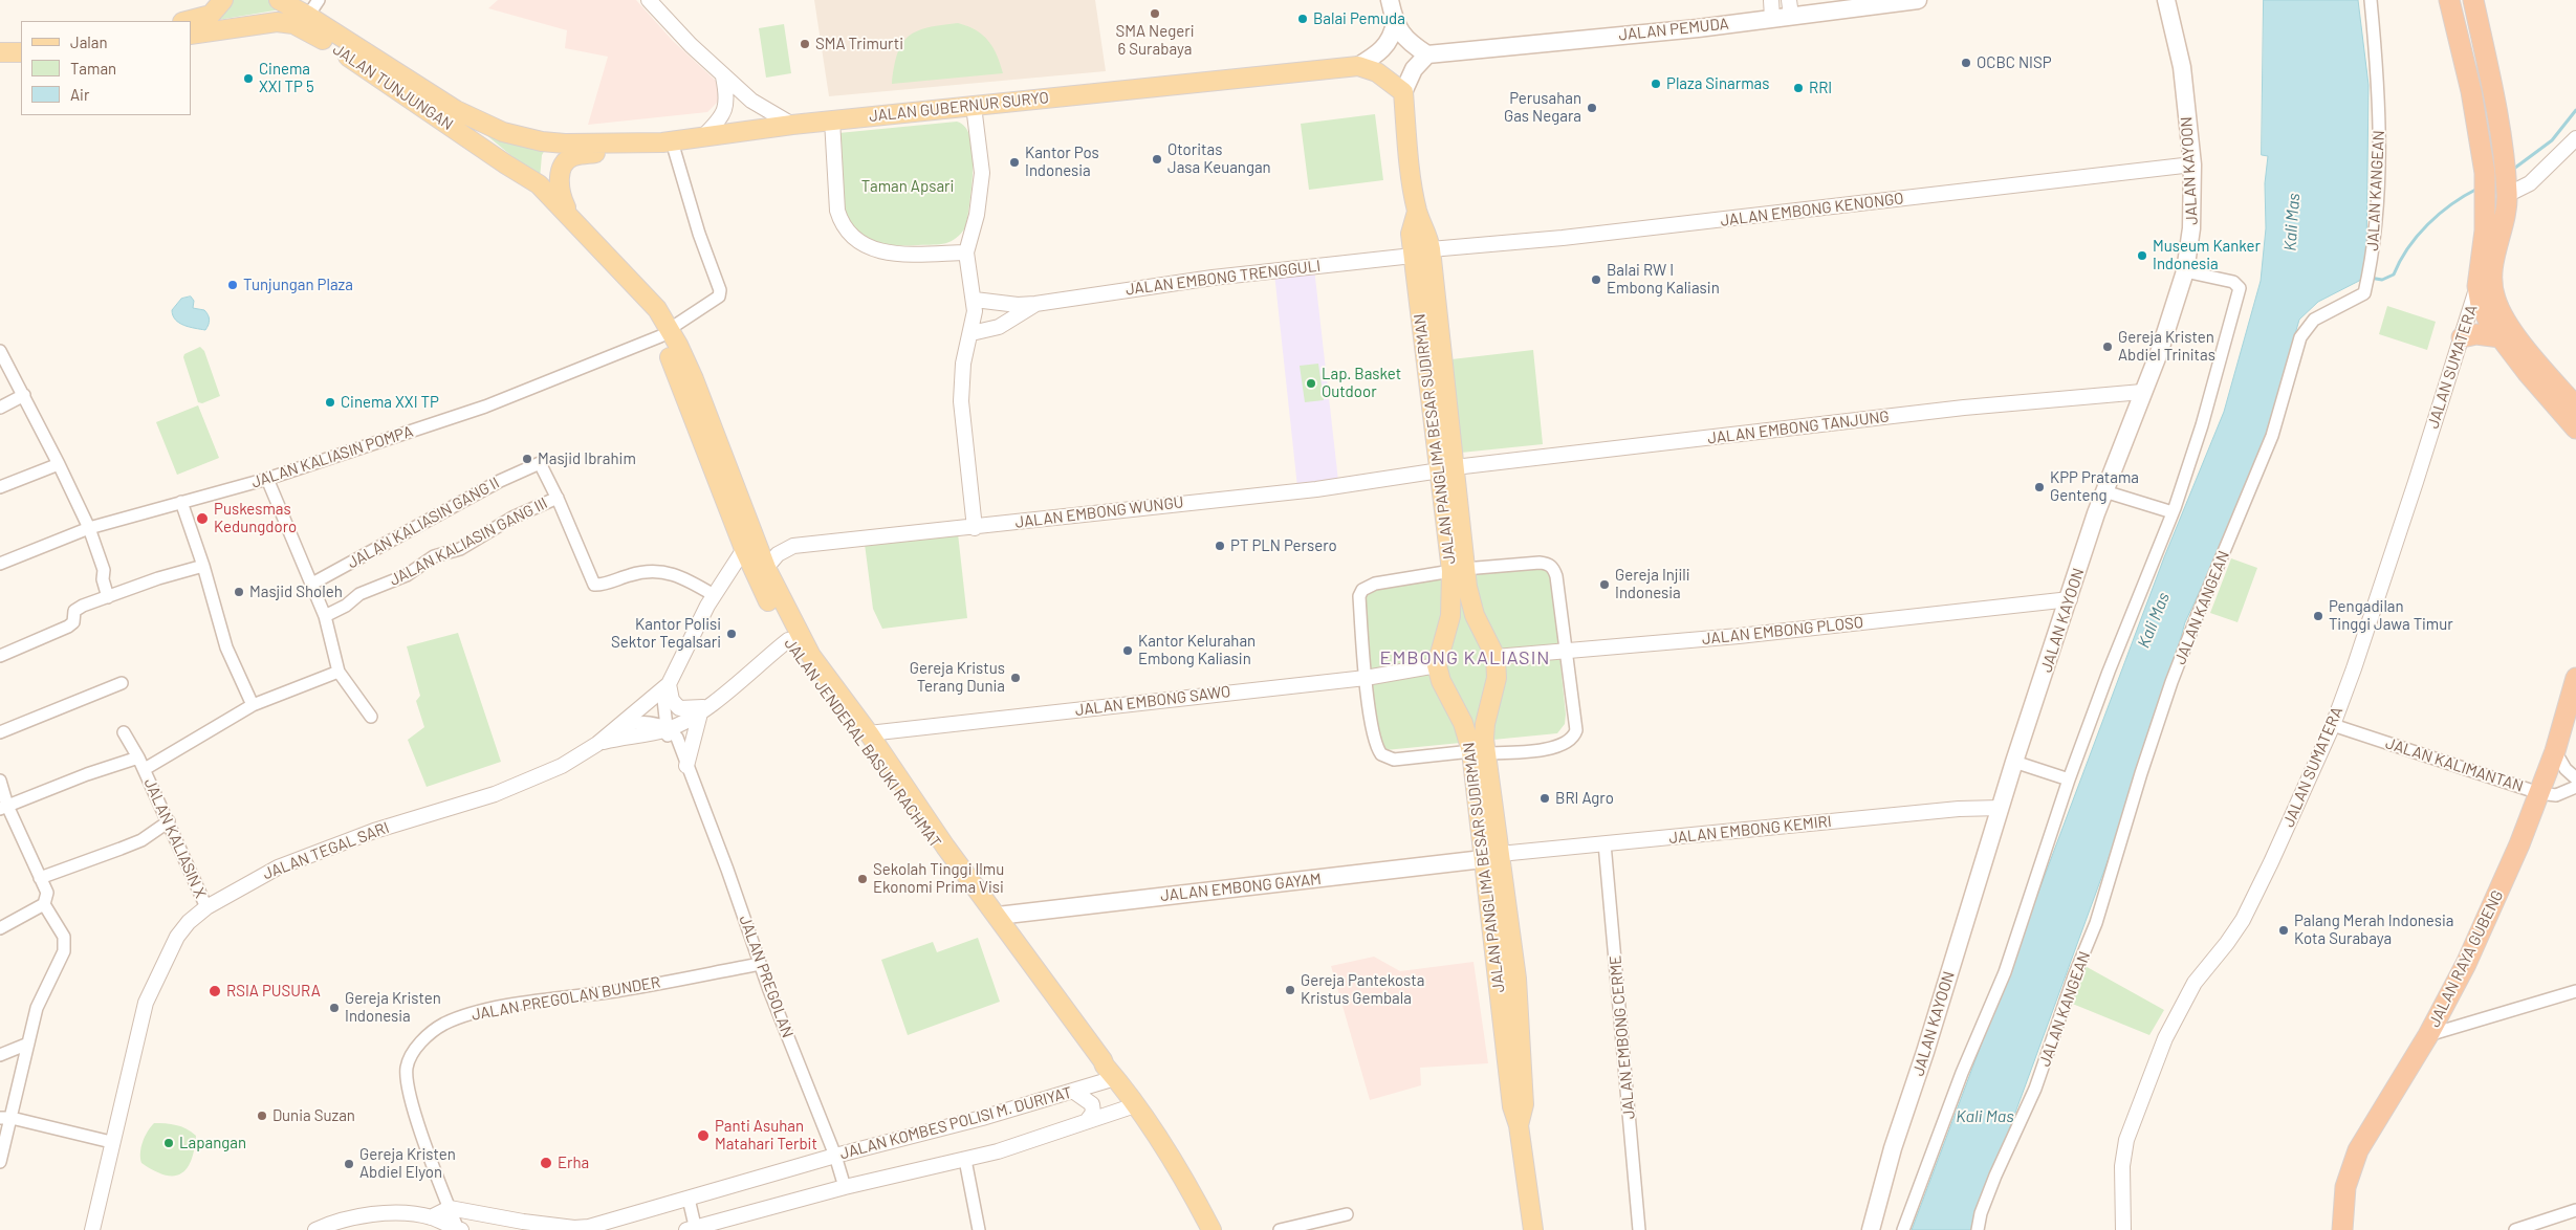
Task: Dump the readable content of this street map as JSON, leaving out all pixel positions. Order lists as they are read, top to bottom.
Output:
{
  "streets": {
    "highway": ["JALAN SUMATERA", "JALAN RAYA GUBENG"],
    "main road": [
      "JALAN PEMUDA",
      "JALAN TUNJUNGAN",
      "JALAN GUBERNUR SURYO",
      "JALAN KAYOON",
      "JALAN PANGLIMA BESAR SUDIRMAN",
      "JALAN JENDERAL BASUKI RACHMAT",
      "JALAN EMBONG GAYAM"
    ],
    "street": [
      "JALAN KANGEAN",
      "JALAN EMBONG KENONGO",
      "JALAN EMBONG TRENGGULI",
      "JALAN EMBONG TANJUNG",
      "JALAN KALIASIN POMPA",
      "JALAN EMBONG WUNGU",
      "JALAN KALIASIN GANG II",
      "JALAN KALIASIN GANG III",
      "JALAN EMBONG PLOSO",
      "JALAN EMBONG SAWO",
      "JALAN KALIMANTAN",
      "JALAN EMBONG KEMIRI",
      "JALAN KALIASIN X",
      "JALAN TEGAL SARI",
      "JALAN PREGOLAN",
      "JALAN PREGOLAN BUNDER",
      "JALAN EMBONG CERME",
      "JALAN KOMBES POLISI M. DURIYAT"
    ]
  },
  "crossings": [
    ["JALAN TUNJUNGAN", "JALAN GUBERNUR SURYO"],
    ["JALAN TUNJUNGAN", "JALAN JENDERAL BASUKI RACHMAT"],
    ["JALAN GUBERNUR SURYO", "JALAN PANGLIMA BESAR SUDIRMAN"],
    ["JALAN GUBERNUR SURYO", "JALAN KALIASIN POMPA"],
    ["JALAN KAYOON", "JALAN EMBONG KENONGO"],
    ["JALAN KAYOON", "JALAN EMBONG TANJUNG"],
    ["JALAN KAYOON", "JALAN EMBONG PLOSO"],
    ["JALAN KAYOON", "JALAN EMBONG KEMIRI"],
    ["JALAN EMBONG KENONGO", "JALAN PANGLIMA BESAR SUDIRMAN"],
    ["JALAN EMBONG TRENGGULI", "JALAN PANGLIMA BESAR SUDIRMAN"],
    ["JALAN SUMATERA", "JALAN KALIMANTAN"],
    ["JALAN EMBONG TANJUNG", "JALAN PANGLIMA BESAR SUDIRMAN"],
    ["JALAN EMBONG TANJUNG", "JALAN EMBONG WUNGU"],
    ["JALAN PANGLIMA BESAR SUDIRMAN", "JALAN EMBONG WUNGU"],
    ["JALAN PANGLIMA BESAR SUDIRMAN", "JALAN EMBONG PLOSO"],
    ["JALAN PANGLIMA BESAR SUDIRMAN", "JALAN EMBONG SAWO"],
    ["JALAN PANGLIMA BESAR SUDIRMAN", "JALAN EMBONG KEMIRI"],
    ["JALAN PANGLIMA BESAR SUDIRMAN", "JALAN EMBONG GAYAM"],
    ["JALAN KALIASIN POMPA", "JALAN JENDERAL BASUKI RACHMAT"],
    ["JALAN EMBONG WUNGU", "JALAN JENDERAL BASUKI RACHMAT"],
    ["JALAN KALIASIN GANG II", "JALAN KALIASIN GANG III"],
    ["JALAN EMBONG SAWO", "JALAN JENDERAL BASUKI RACHMAT"],
    ["JALAN JENDERAL BASUKI RACHMAT", "JALAN EMBONG GAYAM"],
    ["JALAN JENDERAL BASUKI RACHMAT", "JALAN KOMBES POLISI M. DURIYAT"],
    ["JALAN KALIMANTAN", "JALAN RAYA GUBENG"],
    ["JALAN EMBONG KEMIRI", "JALAN EMBONG GAYAM"],
    ["JALAN EMBONG KEMIRI", "JALAN EMBONG CERME"],
    ["JALAN KALIASIN X", "JALAN TEGAL SARI"],
    ["JALAN PREGOLAN", "JALAN PREGOLAN BUNDER"],
    ["JALAN PREGOLAN", "JALAN KOMBES POLISI M. DURIYAT"],
    ["JALAN PREGOLAN BUNDER", "JALAN KOMBES POLISI M. DURIYAT"]
  ],
  "districts": ["EMBONG KALIASIN"],
  "water": ["Kali Mas"],
  "parks": ["Taman Apsari"],
  "places": [
    "SMA Negeri 6 Surabaya",
    "Balai Pemuda",
    "SMA Trimurti",
    "OCBC NISP",
    "Cinema XXI TP 5",
    "Plaza Sinarmas",
    "RRI",
    "Perusahan Gas Negara",
    "Otoritas Jasa Keuangan",
    "Kantor Pos Indonesia",
    "Museum Kanker Indonesia",
    "Balai RW I Embong Kaliasin",
    "Tunjungan Plaza",
    "Gereja Kristen Abdiel Trinitas",
    "Lap. Basket Outdoor",
    "Cinema XXI TP",
    "Masjid Ibrahim",
    "KPP Pratama Genteng",
    "Puskesmas Kedungdoro",
    "PT PLN Persero",
    "Gereja Injili Indonesia",
    "Masjid Sholeh",
    "Pengadilan Tinggi Jawa Timur",
    "Kantor Polisi Sektor Tegalsari",
    "Kantor Kelurahan Embong Kaliasin",
    "Gereja Kristus Terang Dunia",
    "BRI Agro",
    "Sekolah Tinggi Ilmu Ekonomi Prima Visi",
    "Palang Merah Indonesia Kota Surabaya",
    "Gereja Pantekosta Kristus Gembala",
    "RSIA PUSURA",
    "Gereja Kristen Indonesia",
    "Dunia Suzan",
    "Panti Asuhan Matahari Terbit",
    "Lapangan",
    "Erha",
    "Gereja Kristen Abdiel Elyon"
  ],
  "legend": ["Jalan", "Taman", "Air"]
}
